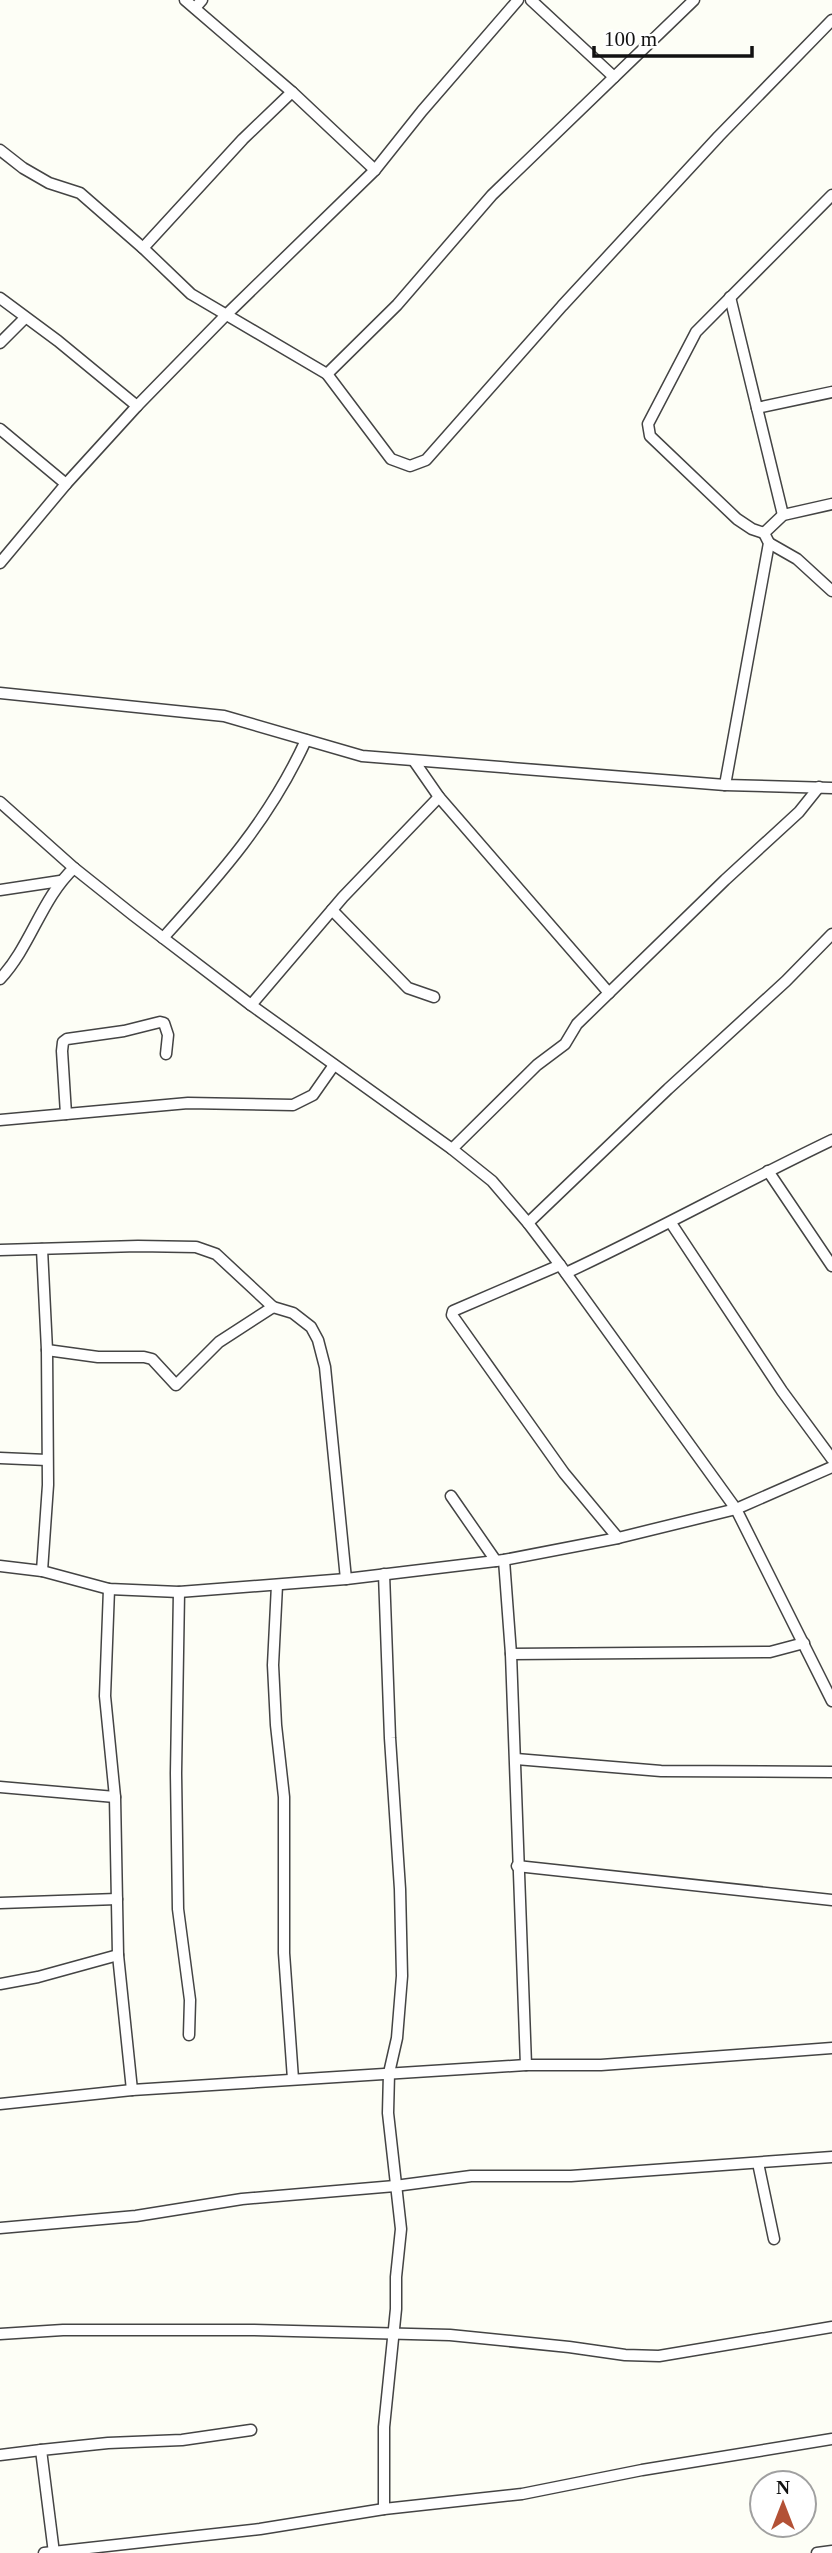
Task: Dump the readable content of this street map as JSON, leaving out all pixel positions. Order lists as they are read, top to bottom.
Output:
{
  "scale_bar": "100 m",
  "north": "top"
}
